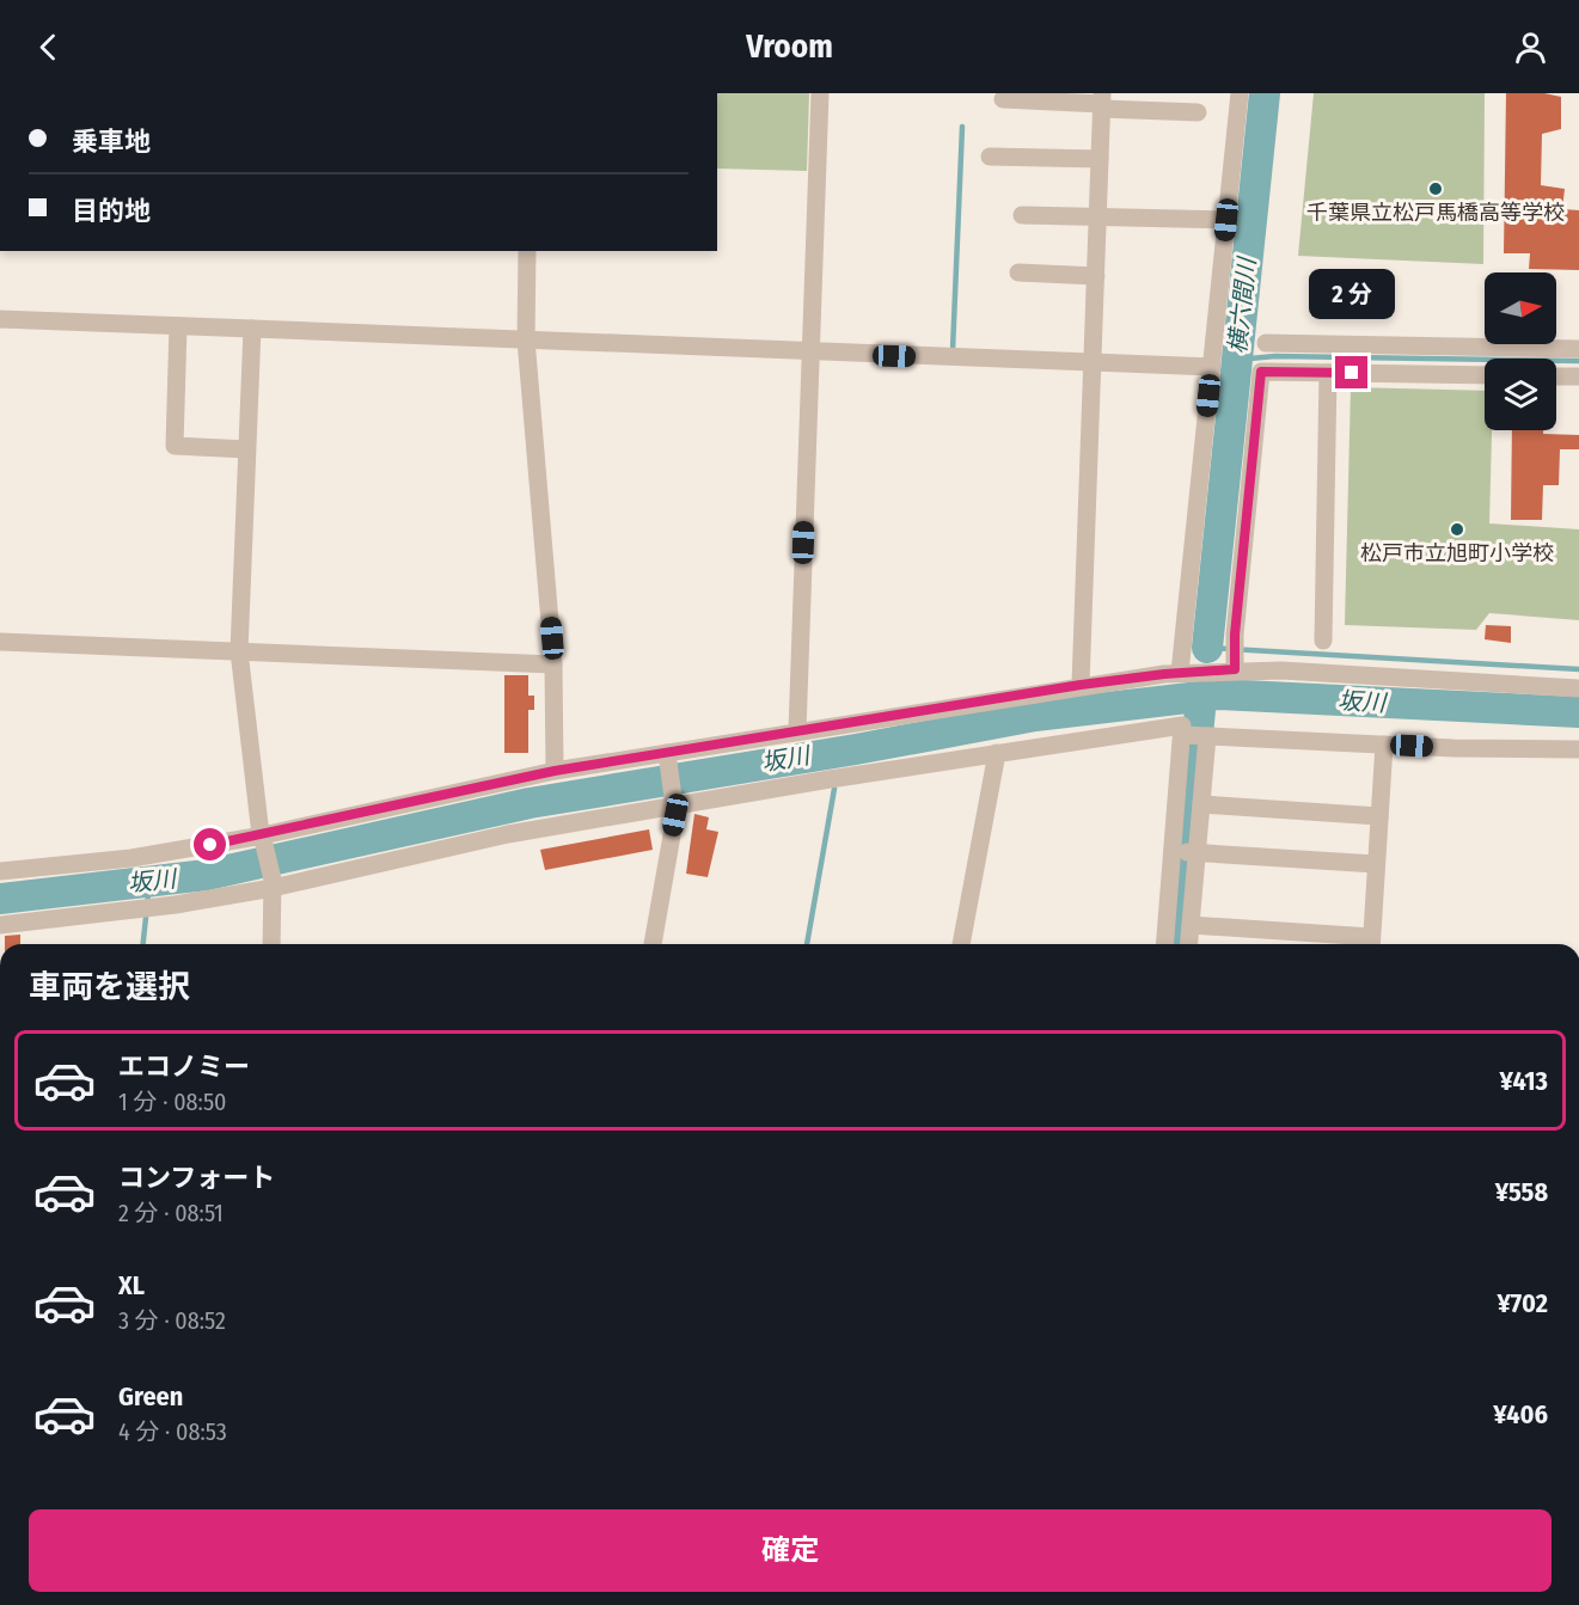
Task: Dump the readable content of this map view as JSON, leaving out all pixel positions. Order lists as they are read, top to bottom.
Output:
{
  "water": ["横六間川", "坂川"],
  "places": ["千葉県立松戸馬橋高等学校", "松戸市立旭町小学校"],
  "north": "right",
  "page": {
    "header": "Vroom",
    "banner": ["乗車地", "目的地"],
    "bubble": "2 分",
    "heading": "車両を選択",
    "list": [
      {
        "name": "エコノミー",
        "note": "1 分 · 08:50",
        "value": "¥413"
      },
      {
        "name": "コンフォート",
        "note": "2 分 · 08:51",
        "value": "¥558"
      },
      {
        "name": "XL",
        "note": "3 分 · 08:52",
        "value": "¥702"
      },
      {
        "name": "Green",
        "note": "4 分 · 08:53",
        "value": "¥406"
      }
    ],
    "buttons": "確定"
  }
}
